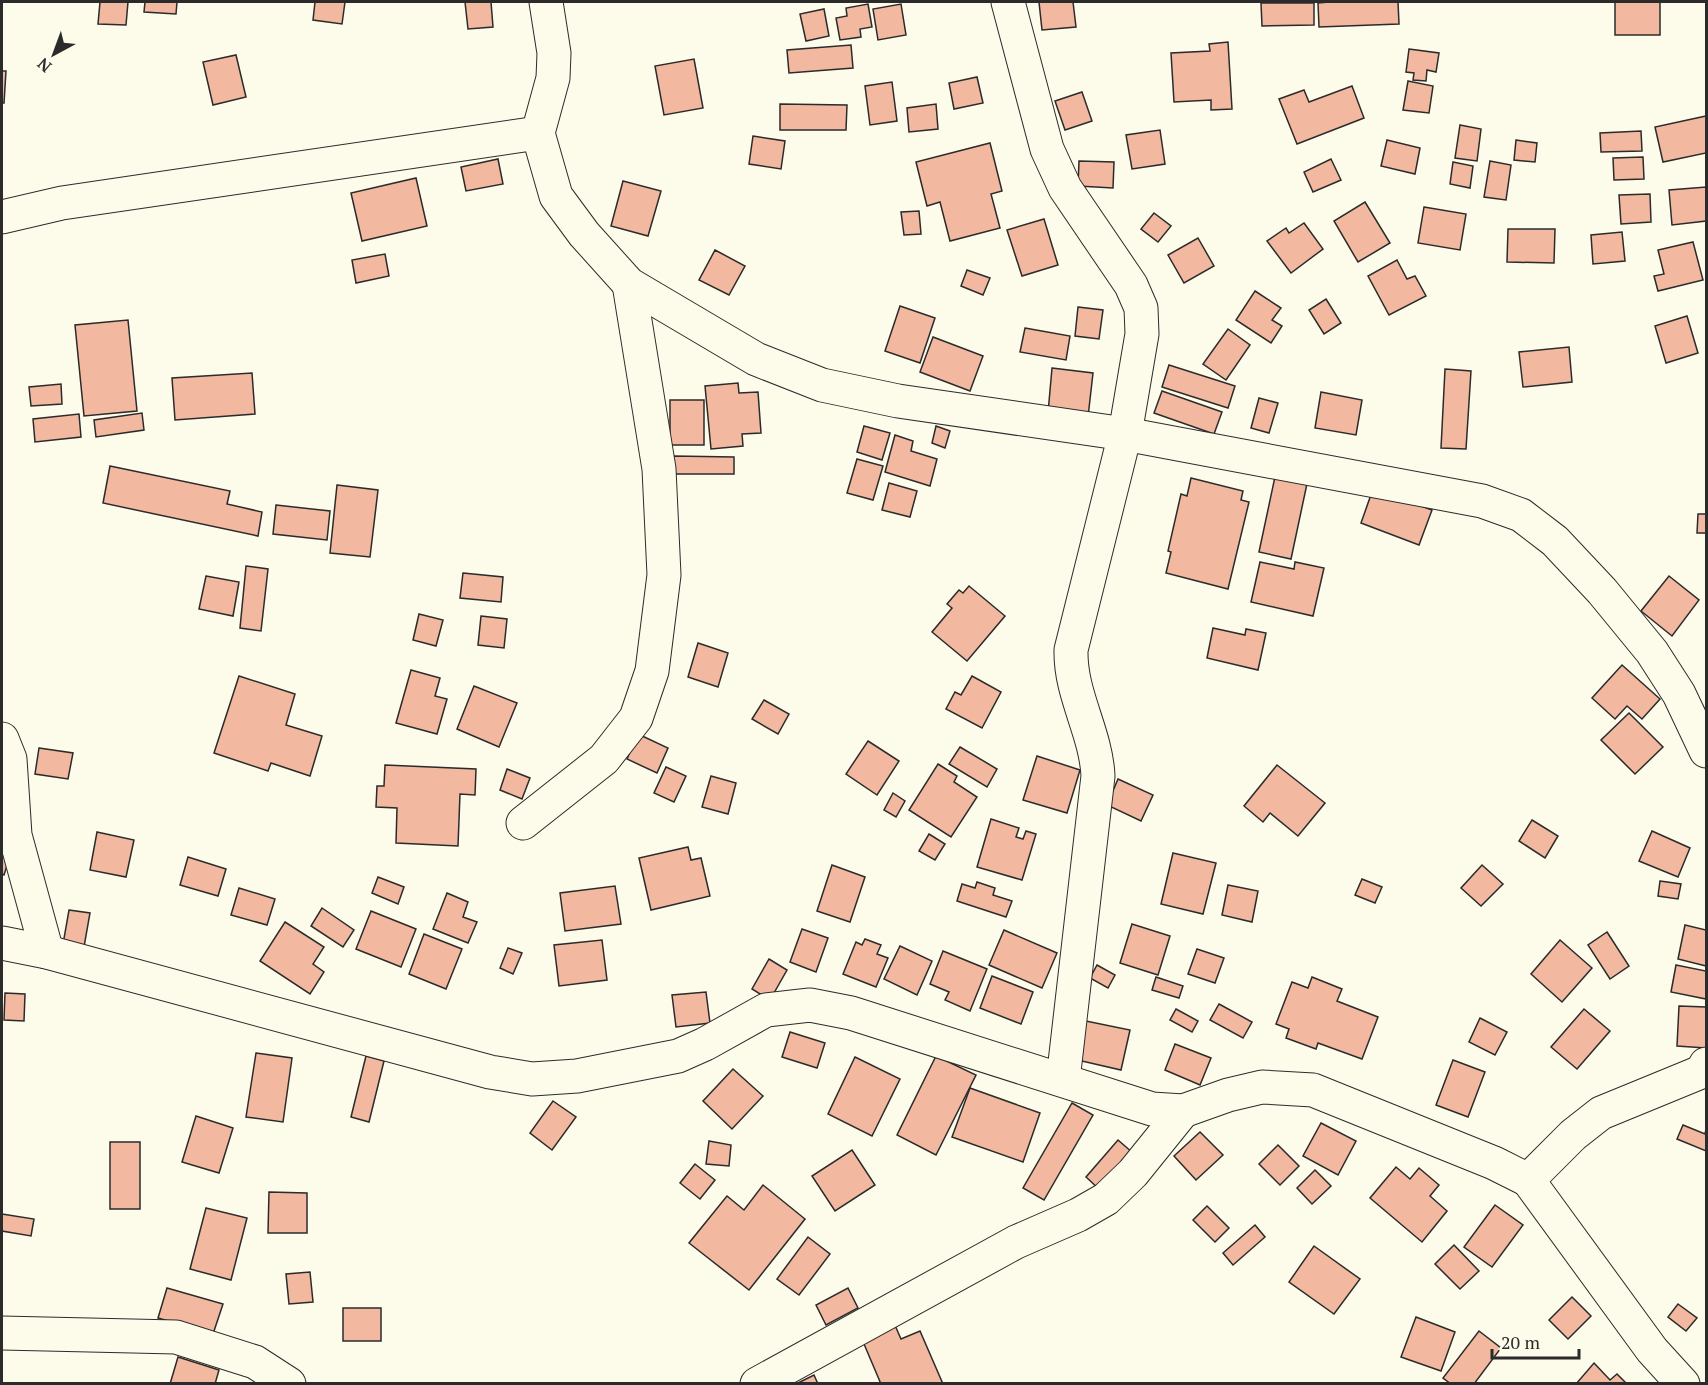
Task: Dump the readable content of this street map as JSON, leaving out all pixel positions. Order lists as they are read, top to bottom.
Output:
{
  "scale_bar": "20 m",
  "north": "bottom left"
}
